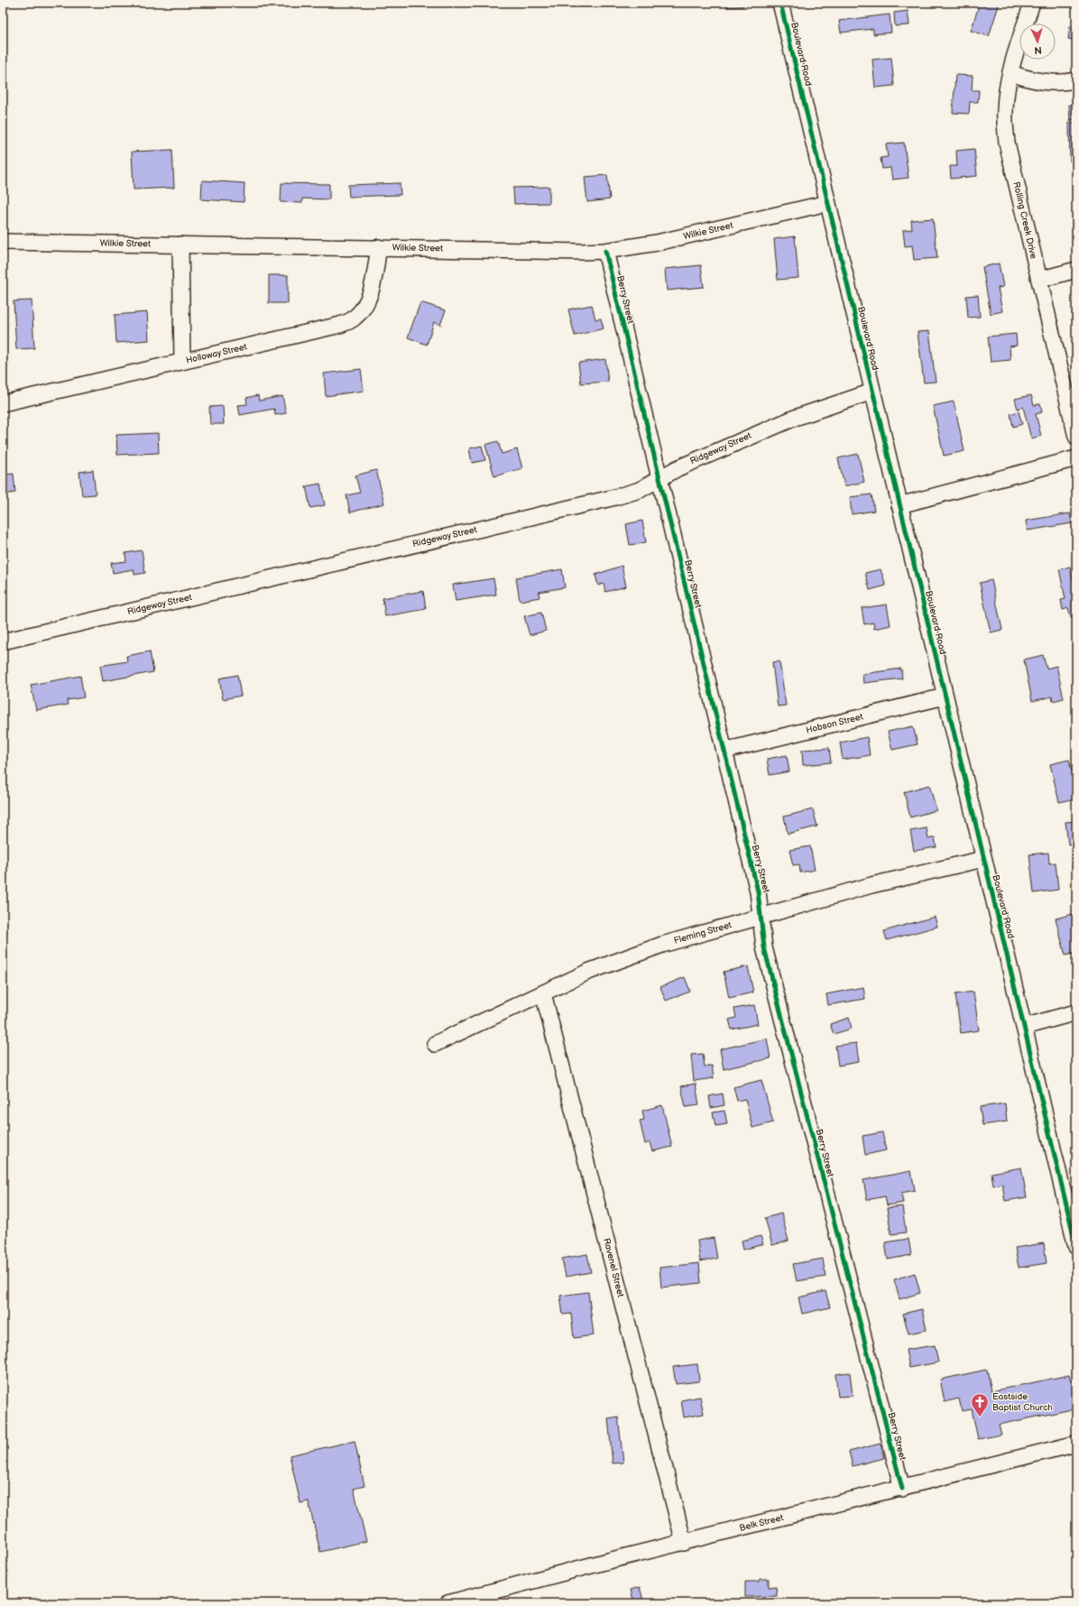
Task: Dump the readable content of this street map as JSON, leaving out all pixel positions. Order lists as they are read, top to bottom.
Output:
{
  "streets": {
    "street": [
      "Boulevard Road",
      "Rolling Creek Drive",
      "Wilkie Street",
      "Berry Street",
      "Holloway Street",
      "Ridgeway Street",
      "Hobson Street",
      "Fleming Street",
      "Ravenel Street",
      "Belk Street"
    ]
  },
  "crossings": [
    ["Boulevard Road", "Wilkie Street"],
    ["Boulevard Road", "Ridgeway Street"],
    ["Boulevard Road", "Hobson Street"],
    ["Boulevard Road", "Fleming Street"],
    ["Wilkie Street", "Berry Street"],
    ["Wilkie Street", "Holloway Street"],
    ["Berry Street", "Ridgeway Street"],
    ["Berry Street", "Hobson Street"],
    ["Berry Street", "Fleming Street"],
    ["Berry Street", "Belk Street"],
    ["Fleming Street", "Ravenel Street"],
    ["Ravenel Street", "Belk Street"]
  ],
  "places": {
    "church": ["Eastside Baptist Church"]
  },
  "north": "bottom"
}
